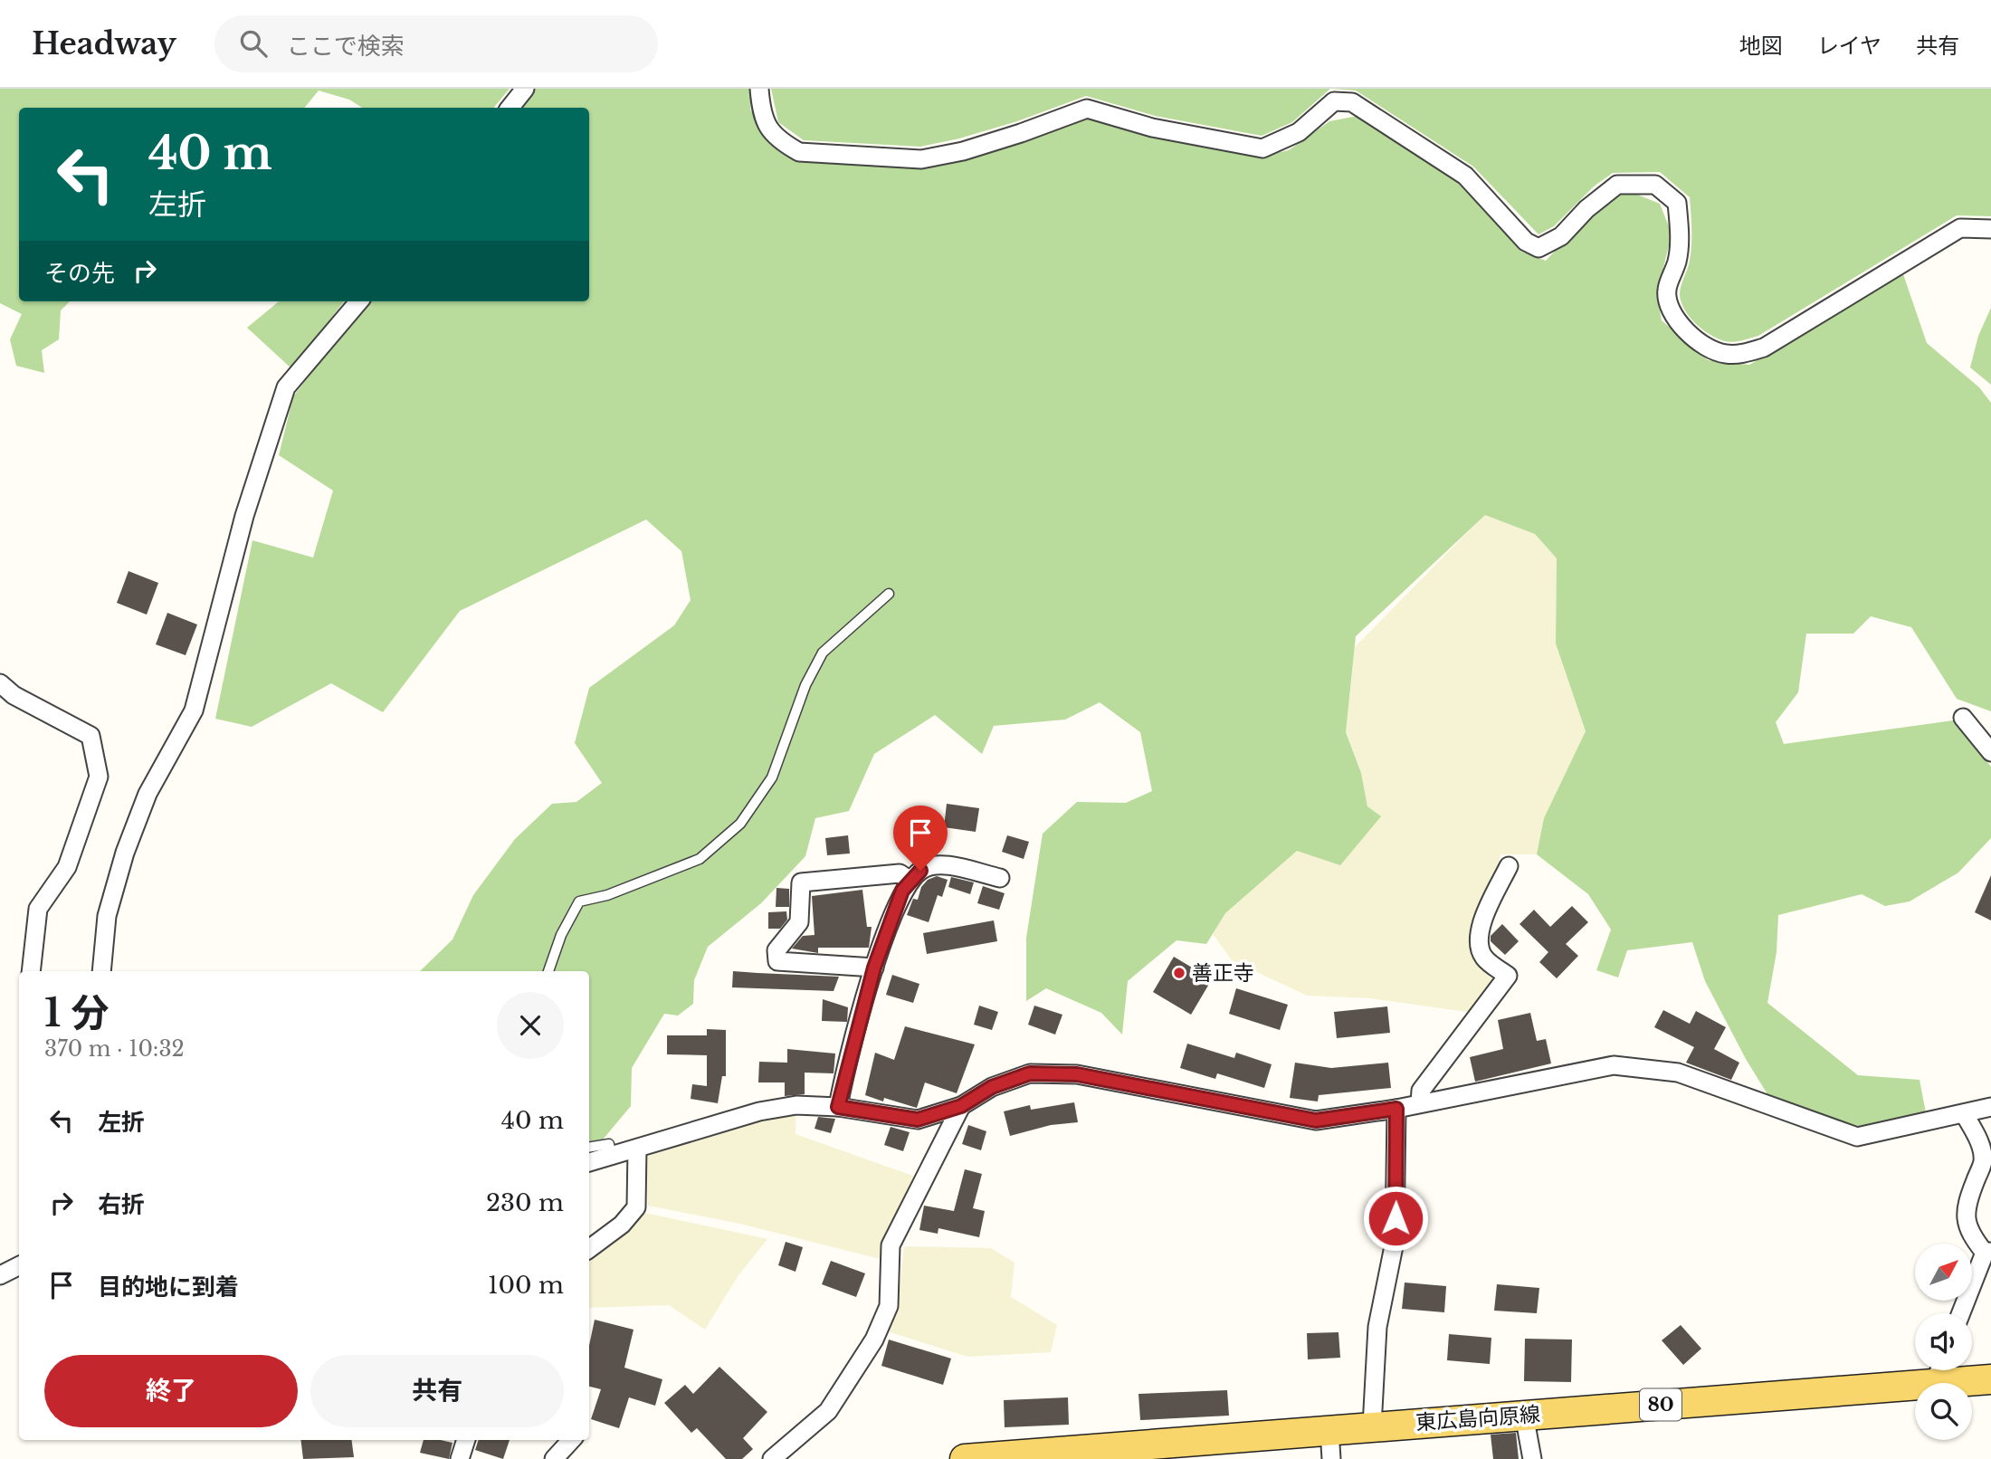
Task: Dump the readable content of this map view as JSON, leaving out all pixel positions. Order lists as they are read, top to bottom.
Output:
{
  "streets": {
    "main road": ["80", "東広島向原線"]
  },
  "places": ["善正寺"],
  "north": "top right",
  "page": {
    "header": "Headway",
    "search": "ここで検索",
    "nav": ["地図", "レイヤ", "共有"],
    "turn": ["40 m", "左折"],
    "then": "その先",
    "heading": ["1 分", "370 m · 10:32"],
    "list": [
      {
        "name": "左折",
        "value": "40 m"
      },
      {
        "name": "右折",
        "value": "230 m"
      },
      {
        "name": "目的地に到着",
        "value": "100 m"
      }
    ],
    "buttons": ["終了", "共有"]
  }
}
